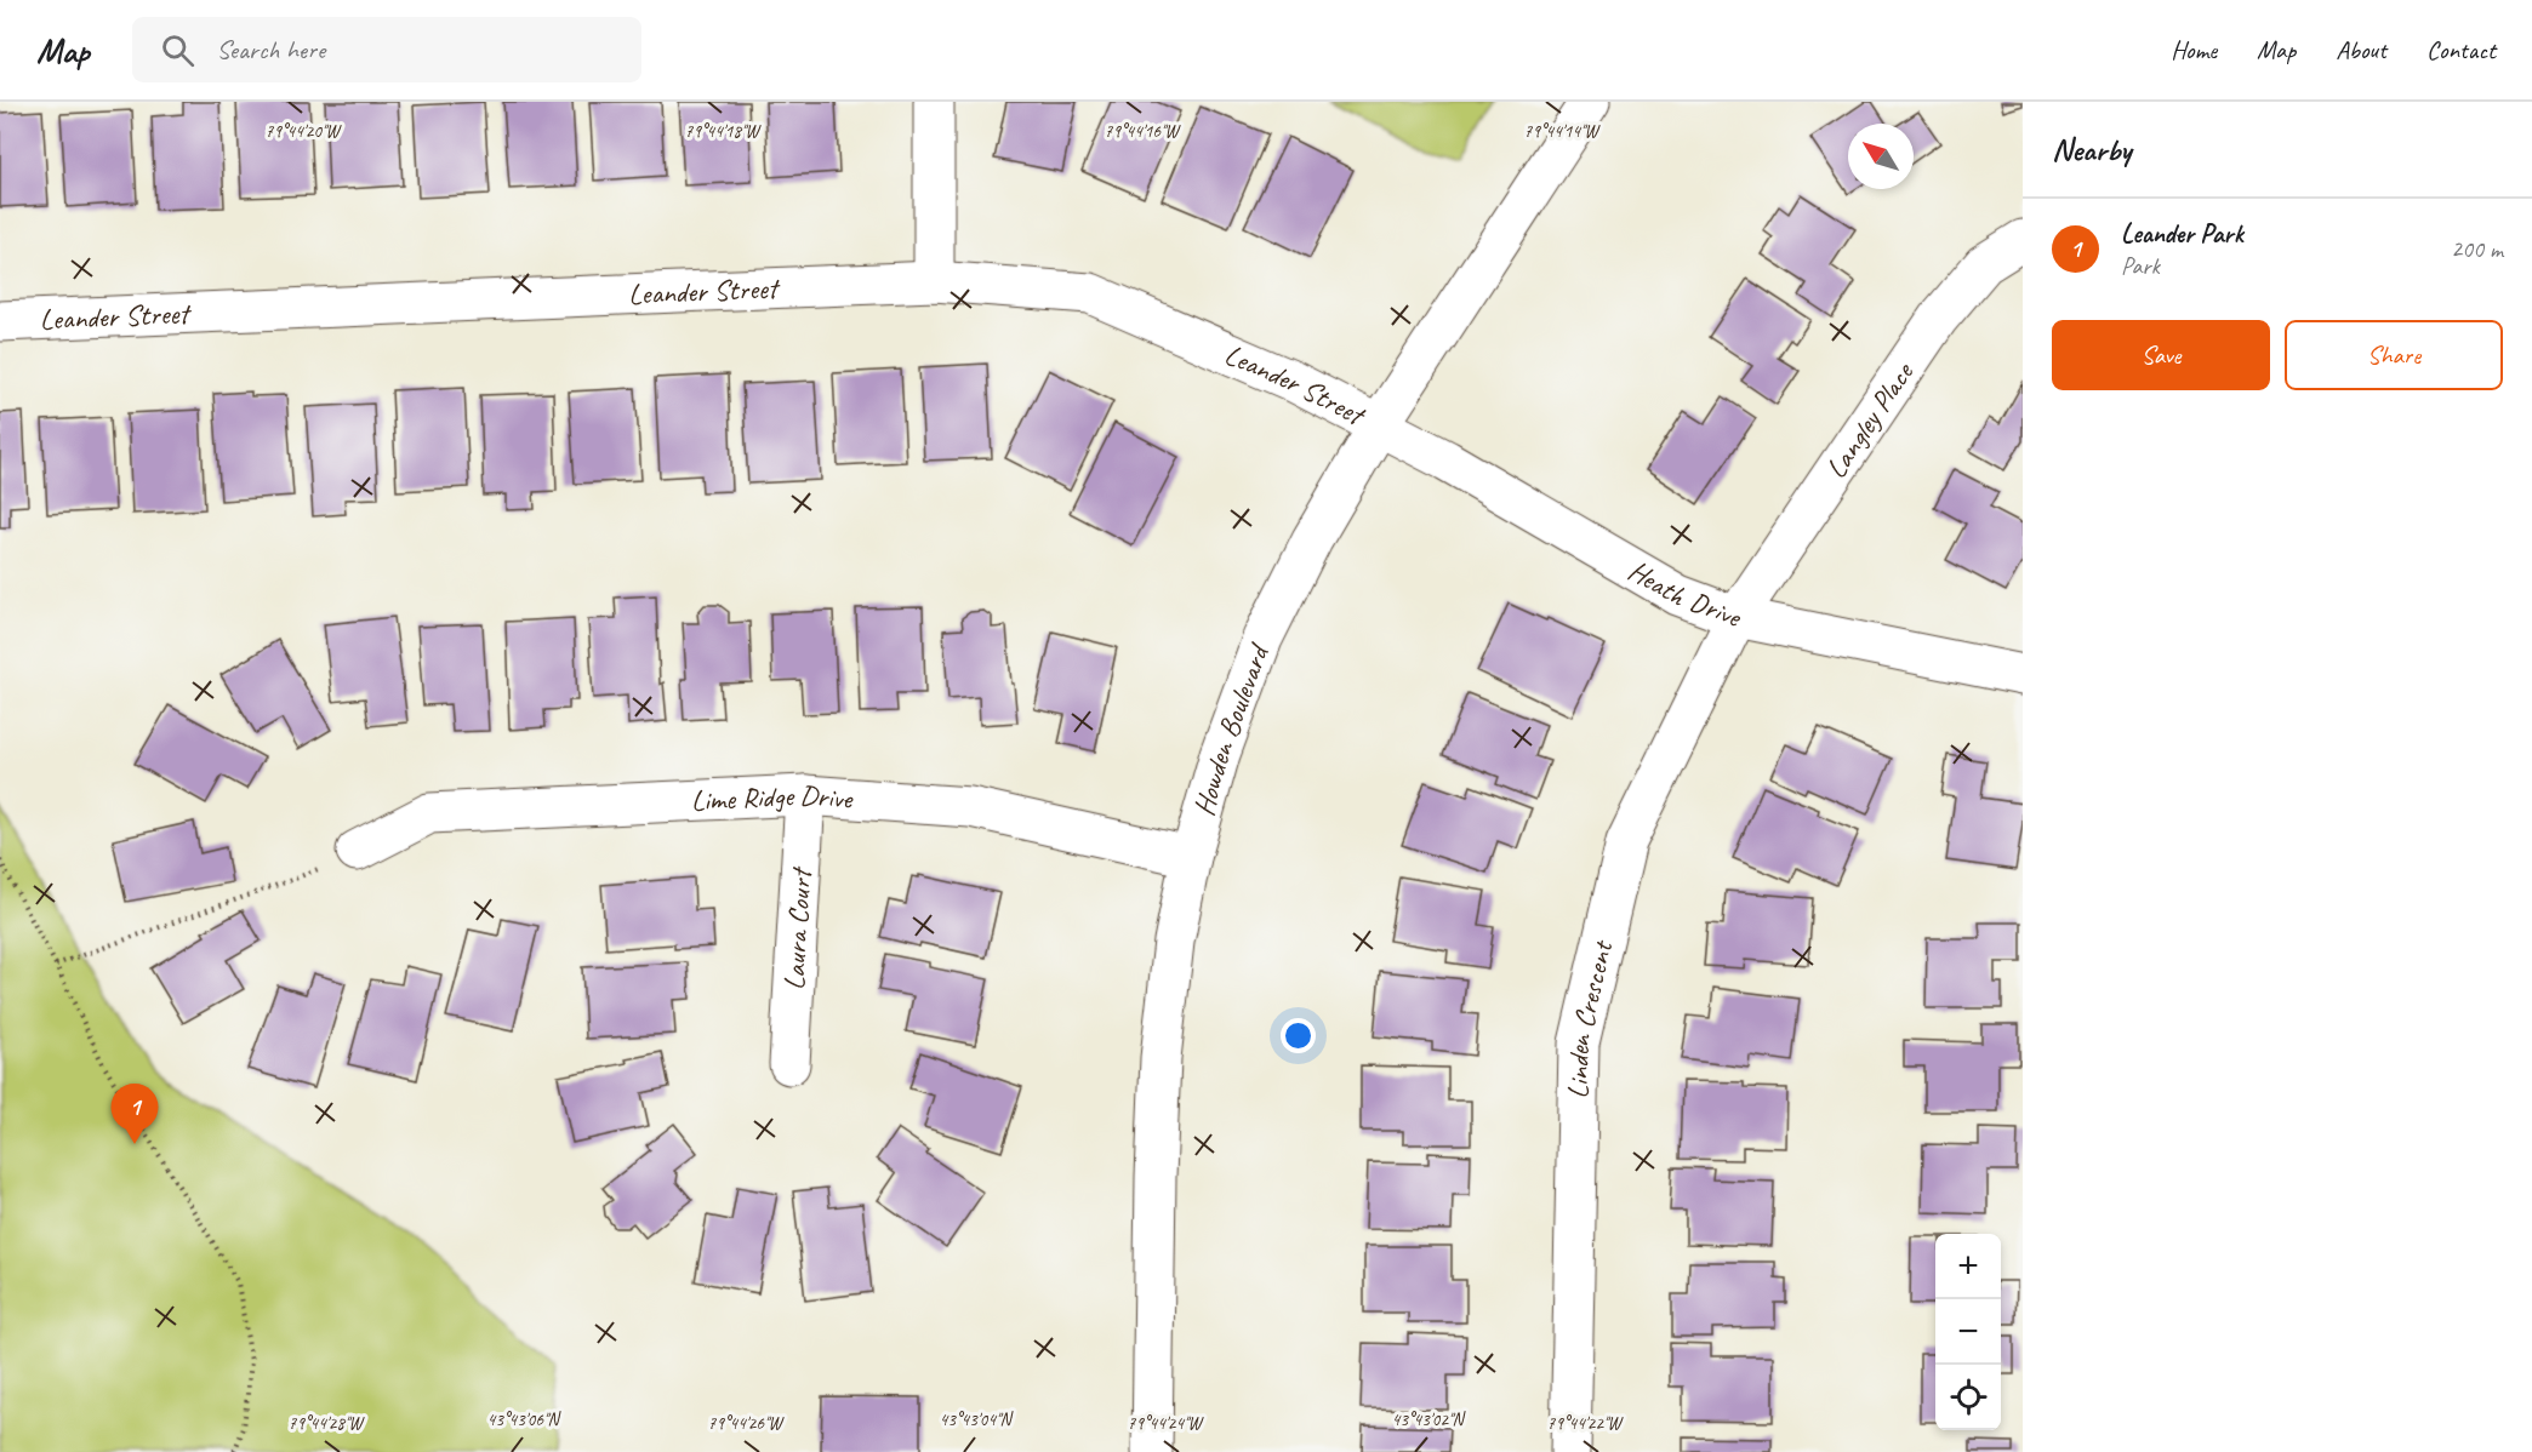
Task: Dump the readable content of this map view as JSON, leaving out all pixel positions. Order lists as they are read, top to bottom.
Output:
{
  "streets": {
    "street": [
      "Leander Street",
      "Langley Place",
      "Heath Drive",
      "Howden Boulevard",
      "Lime Ridge Drive",
      "Laura Court",
      "Linden Crescent"
    ]
  },
  "crossings": [
    ["Leander Street", "Heath Drive"],
    ["Leander Street", "Howden Boulevard"],
    ["Langley Place", "Heath Drive"],
    ["Langley Place", "Linden Crescent"],
    ["Heath Drive", "Howden Boulevard"],
    ["Heath Drive", "Linden Crescent"],
    ["Howden Boulevard", "Lime Ridge Drive"],
    ["Lime Ridge Drive", "Laura Court"]
  ],
  "north": "top left",
  "page": {
    "header": "Map",
    "search": "Search here",
    "nav": [
      "Home",
      "Map",
      "About",
      "Contact"
    ],
    "heading": "Nearby",
    "list": [
      {
        "mark": "1",
        "name": "Leander Park",
        "note": "Park",
        "value": "200 m"
      }
    ],
    "buttons": ["Save", "Share"],
    "pins": "1",
    "map_buttons": ["+", "−"]
  },
  "coordinates": [
    "79°44'20\"W",
    "79°44'18\"W",
    "79°44'16\"W",
    "79°44'14\"W",
    "43°43'06\"N",
    "43°43'04\"N",
    "43°43'02\"N",
    "79°44'28\"W",
    "79°44'26\"W",
    "79°44'24\"W",
    "79°44'22\"W"
  ]
}
